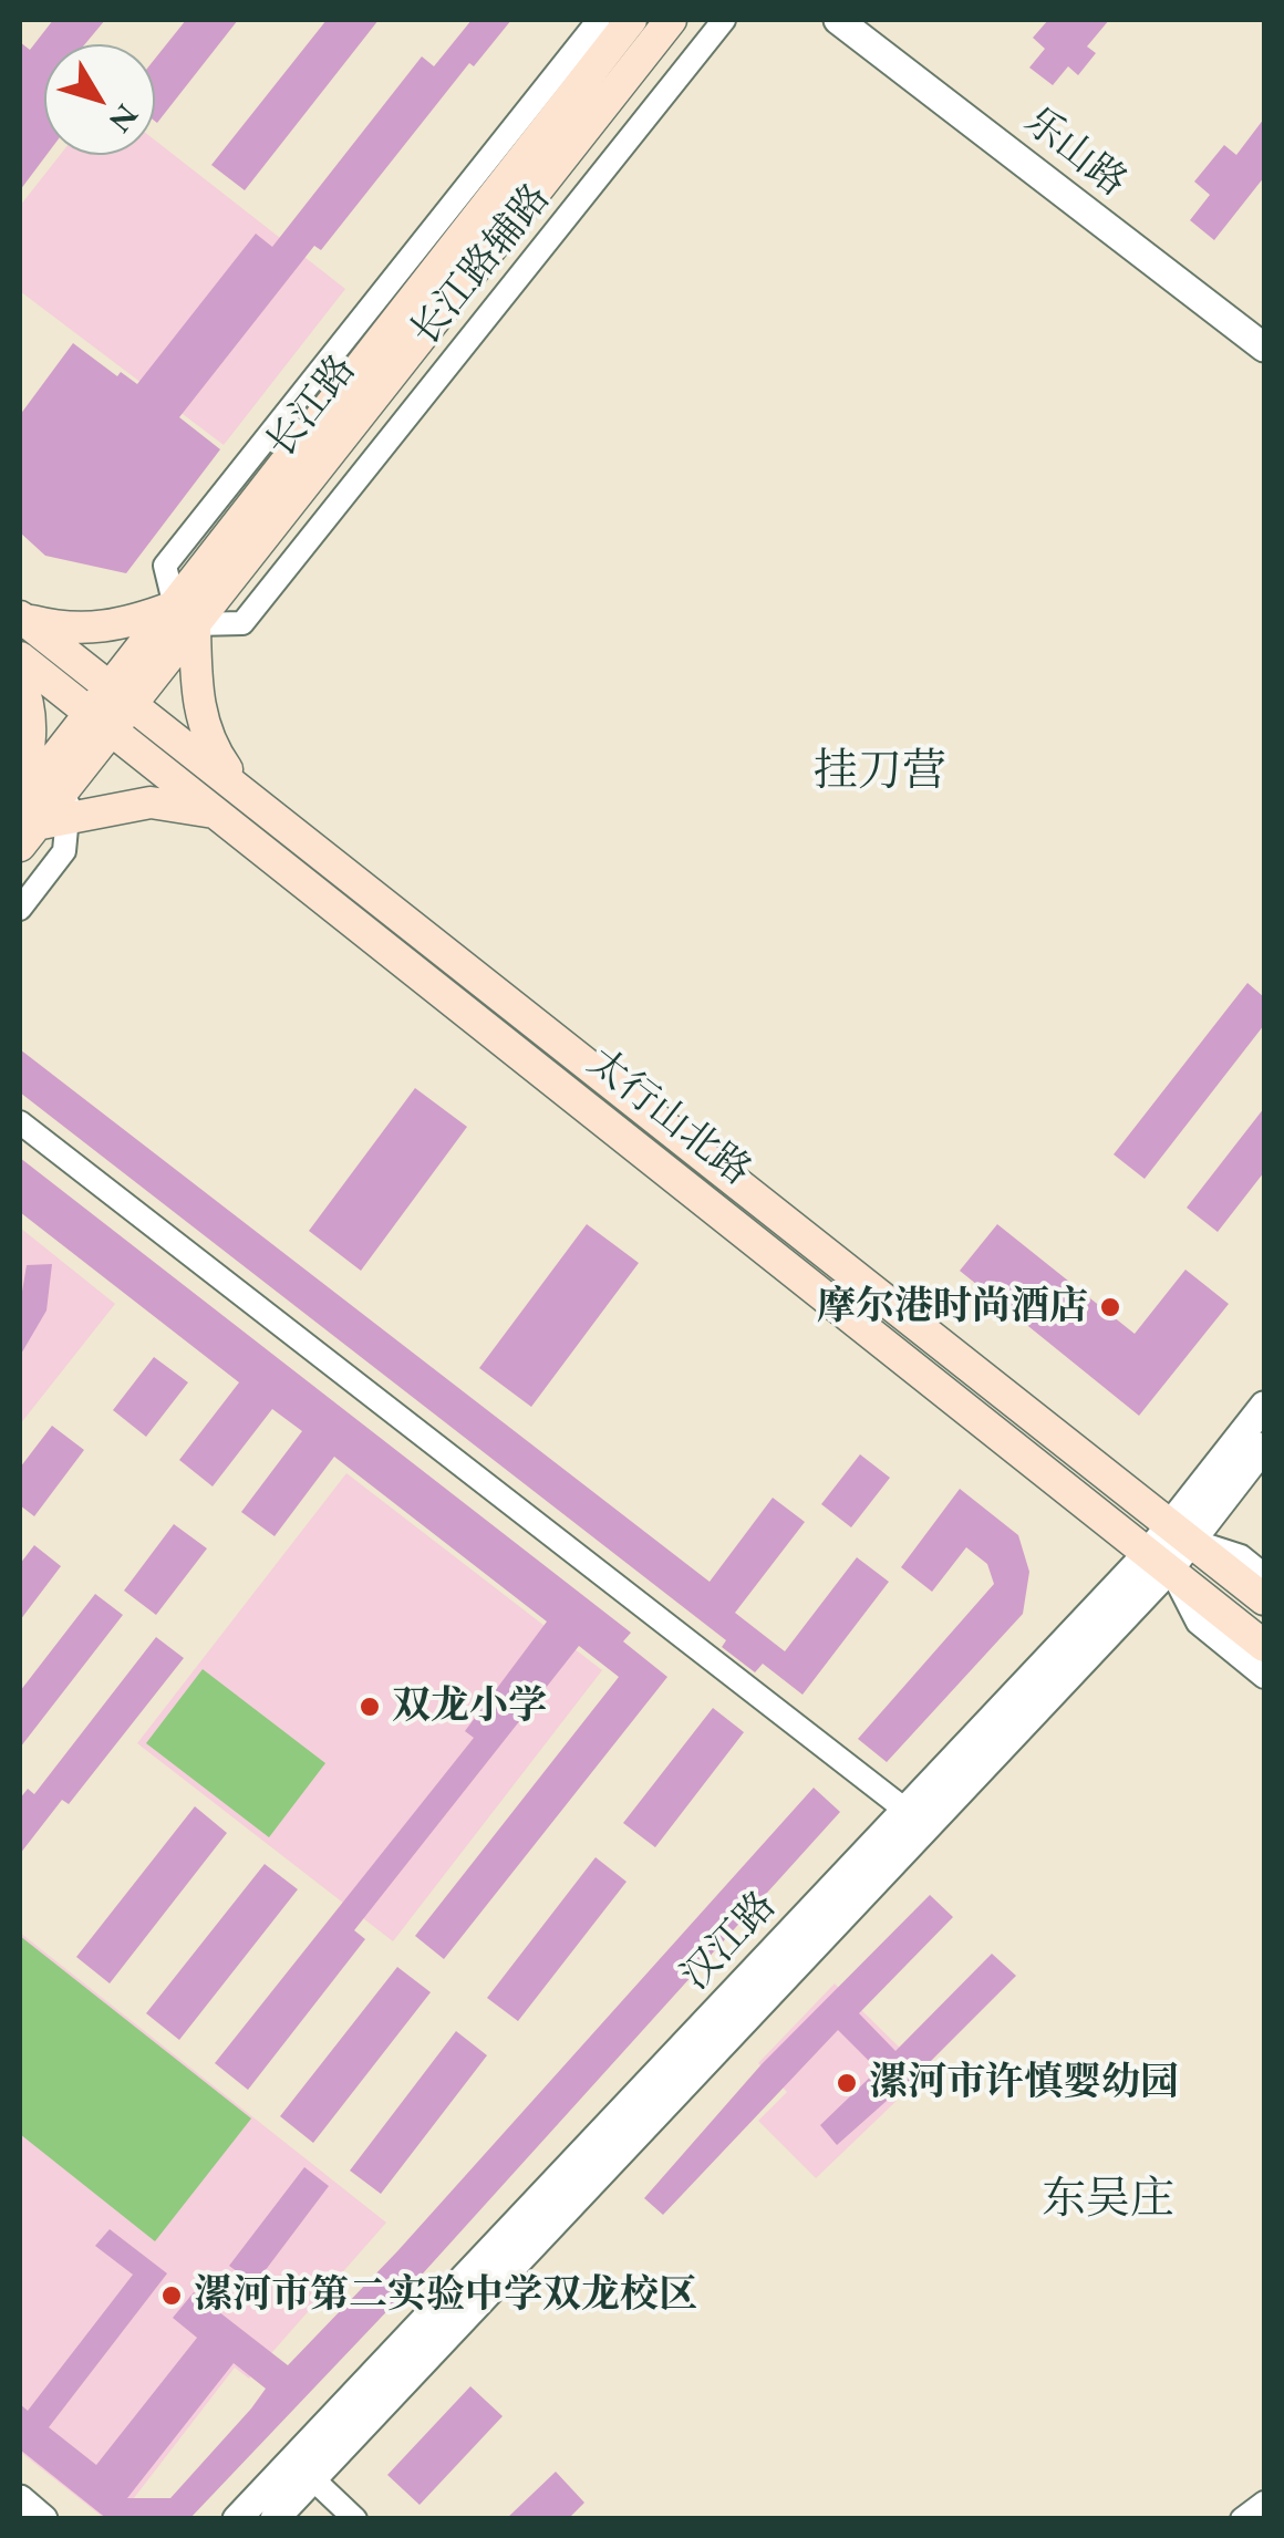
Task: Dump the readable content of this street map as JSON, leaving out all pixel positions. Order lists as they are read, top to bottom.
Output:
{
  "streets": {
    "main road": ["长江路", "太行山北路"],
    "street": ["乐山路", "长江路辅路", "汉江路"]
  },
  "crossings": [
    ["长江路辅路", "长江路"],
    ["长江路", "太行山北路"],
    ["太行山北路", "汉江路"]
  ],
  "districts": ["挂刀营", "东吴庄"],
  "places": [
    "摩尔港时尚酒店",
    "双龙小学",
    "漯河市许慎婴幼园",
    "漯河市第二实验中学双龙校区"
  ],
  "north": "bottom right"
}
